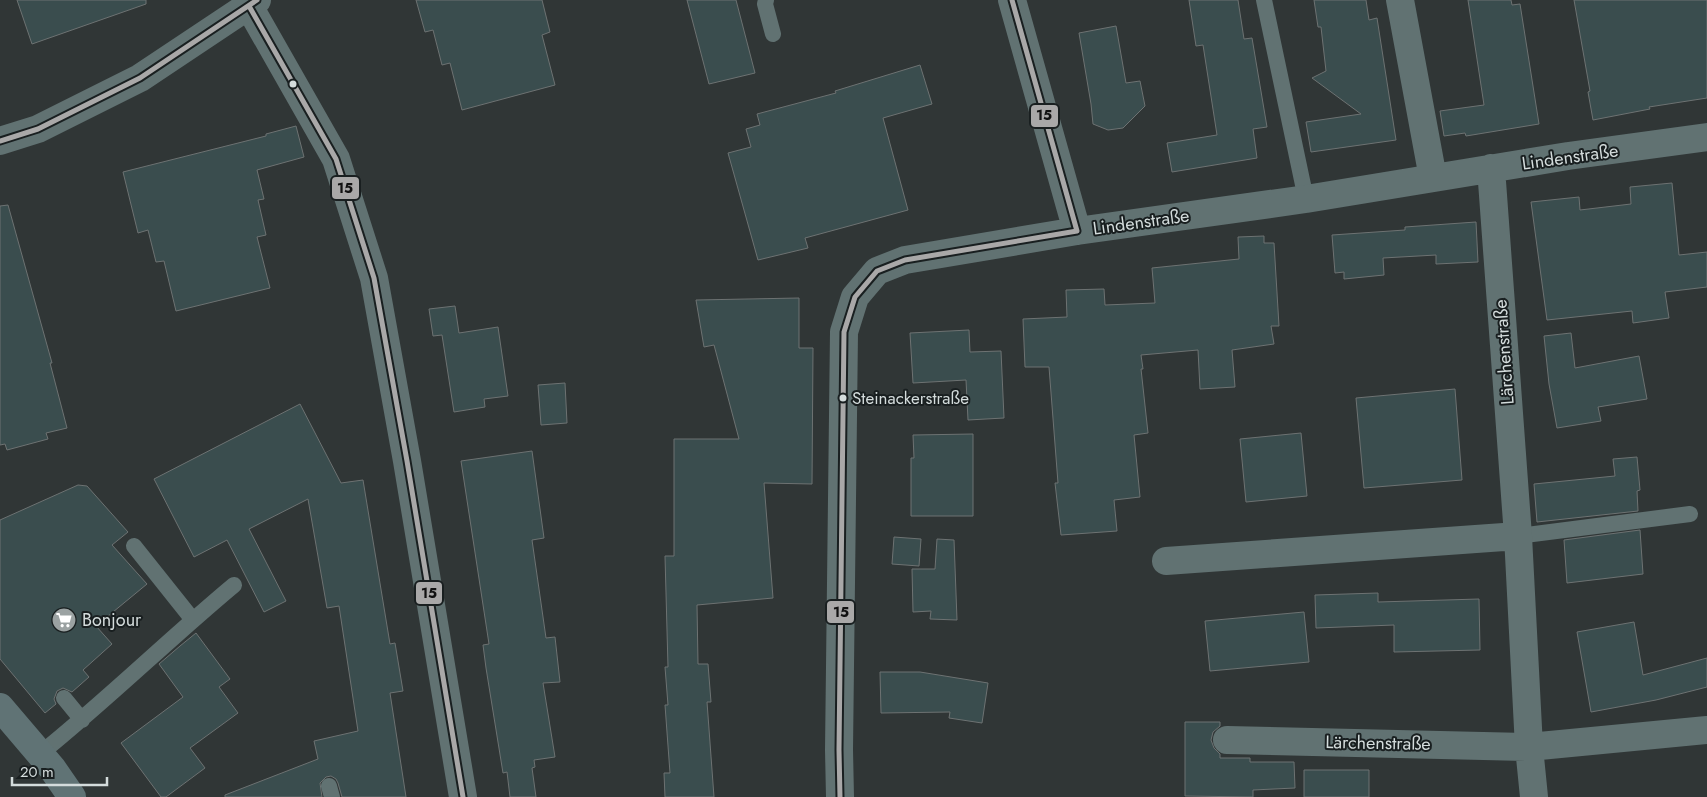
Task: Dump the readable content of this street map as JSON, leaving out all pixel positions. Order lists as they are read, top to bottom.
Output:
{
  "streets": {
    "street": ["Lindenstraße", "Lärchenstraße"]
  },
  "crossings": [
    ["Lindenstraße", "Lärchenstraße"]
  ],
  "places": {
    "other": ["Steinackerstraße"],
    "supermarket": ["Bonjour"]
  },
  "lines": ["transit line 15"],
  "scale_bar": "20 m"
}
